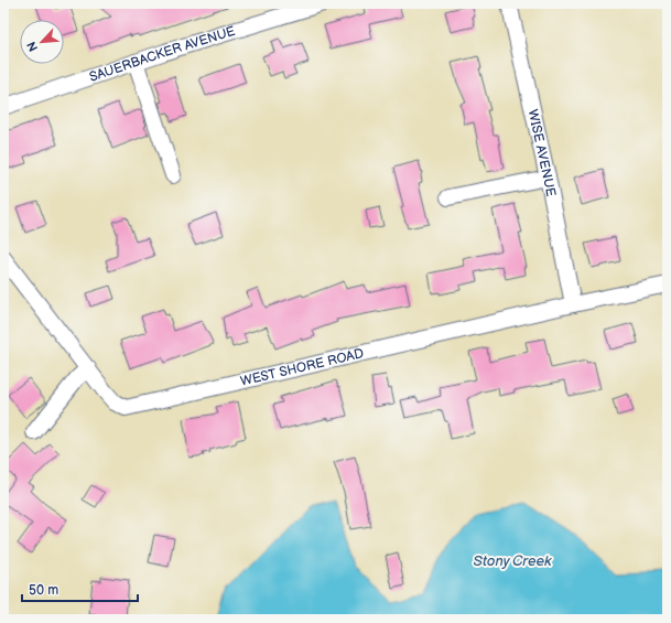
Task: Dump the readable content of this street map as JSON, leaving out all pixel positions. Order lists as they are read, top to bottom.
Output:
{
  "streets": {
    "street": ["SAUERBACKER AVENUE", "WISE AVENUE", "WEST SHORE ROAD"]
  },
  "crossings": [
    ["WISE AVENUE", "WEST SHORE ROAD"]
  ],
  "water": ["Stony Creek"],
  "scale_bar": "50 m",
  "north": "bottom left"
}
